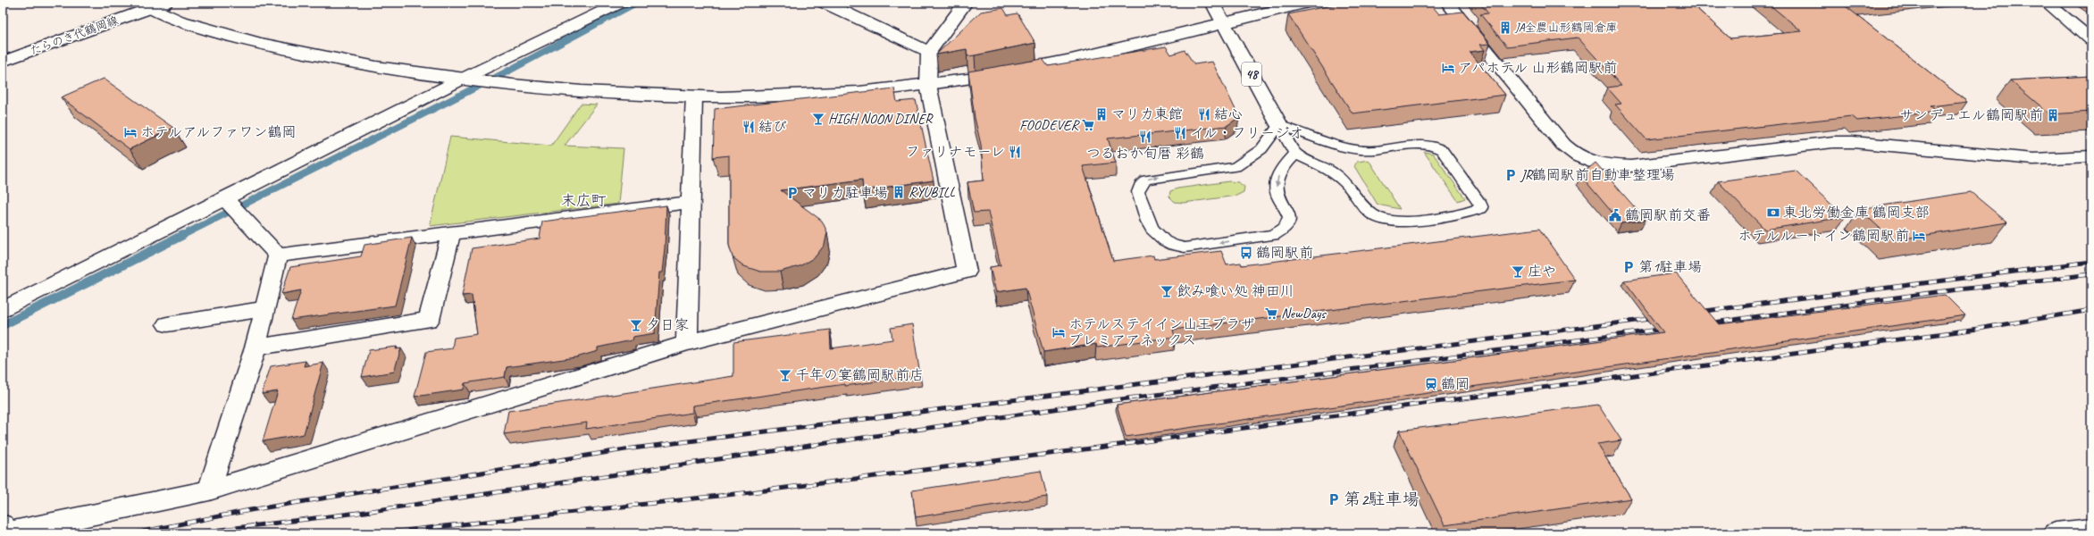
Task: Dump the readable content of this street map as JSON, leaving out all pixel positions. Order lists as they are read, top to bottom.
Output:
{
  "streets": {
    "street": ["たらのき代鶴岡線", "48"]
  },
  "districts": ["末広町"],
  "places": {
    "building": [
      "JA全農山形鶴岡倉庫",
      "マリカ東館",
      "サンデュエル鶴岡駅前",
      "RYUBILL"
    ],
    "hotel": [
      "アパホテル 山形鶴岡駅前",
      "ホテルアルファワン鶴岡",
      "ホテルルートイン鶴岡駅前",
      "ホテルステイイン山王プラザ プレミアアネックス"
    ],
    "restaurant": [
      "結心",
      "結び",
      "イル・フリージオ",
      "つるおか旬暦 彩鶴",
      "ファリナモーレ"
    ],
    "bar": [
      "HIGH NOON DINER",
      "庄や",
      "飲み喰い処 神田川",
      "夕日家",
      "千年の宴鶴岡駅前店"
    ],
    "supermarket": ["FOODEVER", "NewDays"],
    "parking": [
      "JR鶴岡駅前自動車整理場",
      "マリカ駐車場",
      "第1駐車場",
      "第2駐車場"
    ],
    "bank": ["東北労働金庫 鶴岡支部"],
    "public building": ["鶴岡駅前交番"],
    "bus stop": ["鶴岡駅前"],
    "station": ["鶴岡"]
  }
}
